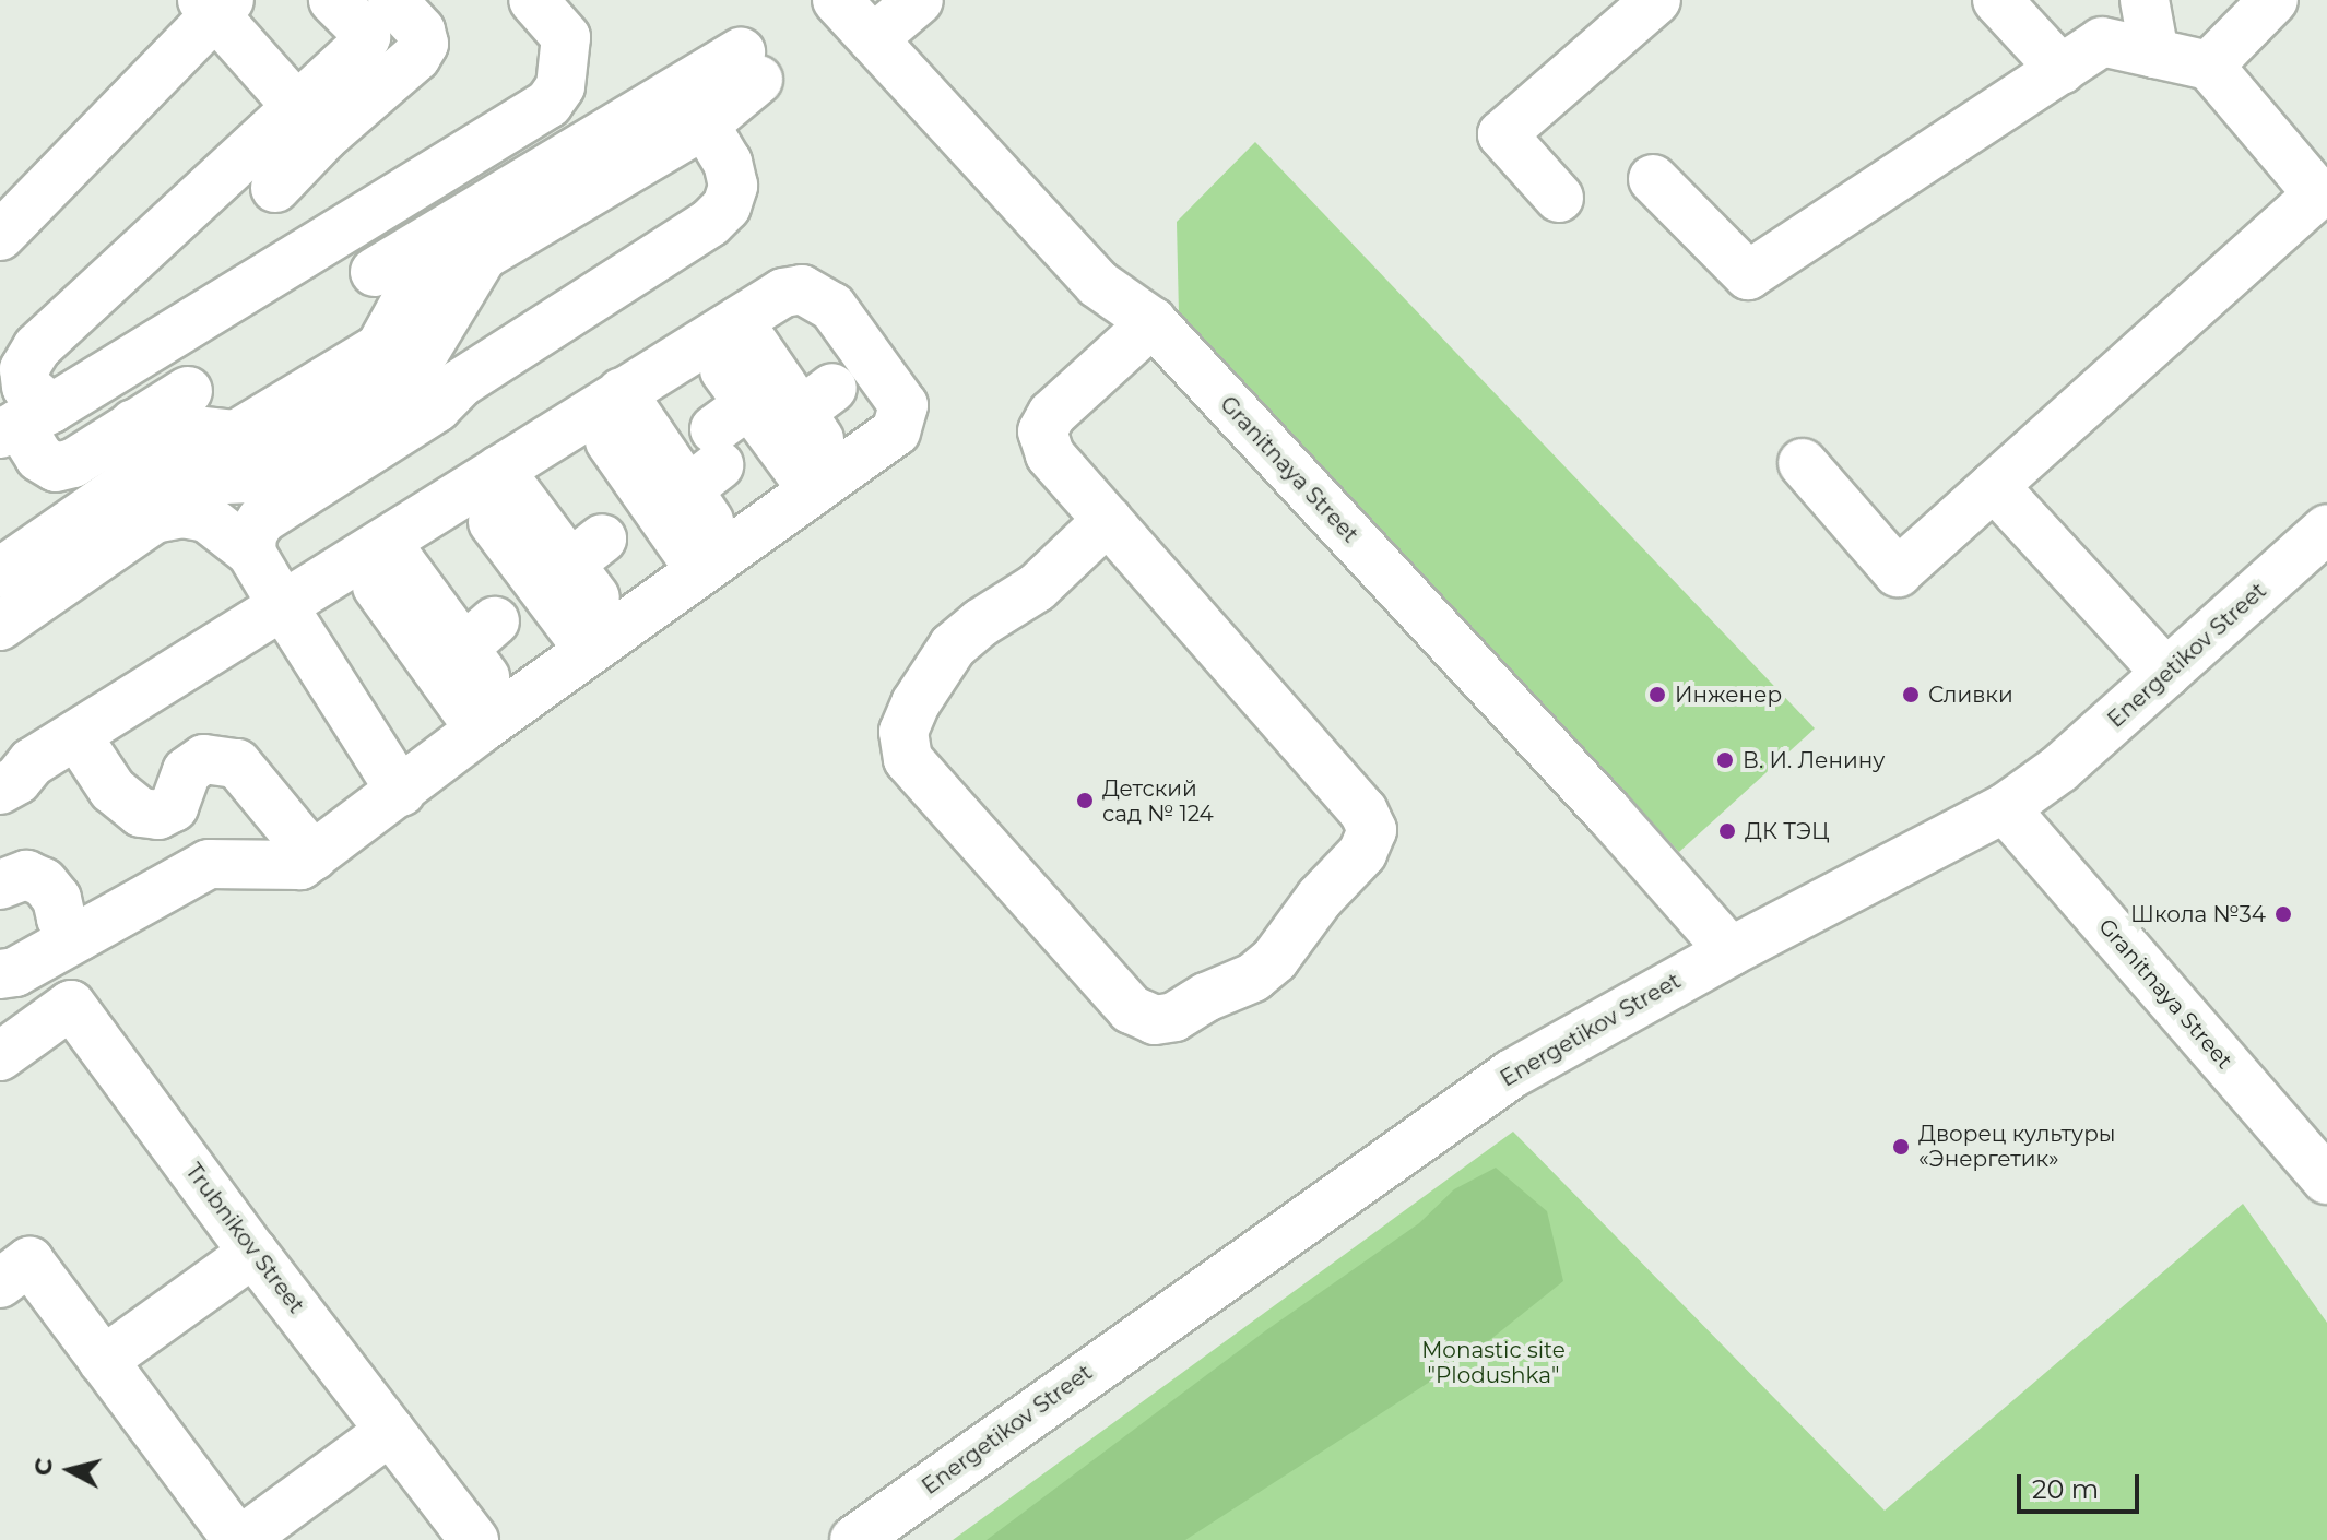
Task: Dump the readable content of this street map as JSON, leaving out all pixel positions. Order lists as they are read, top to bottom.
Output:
{
  "streets": {
    "street": ["Granitnaya Street", "Energetikov Street", "Trubnikov Street"]
  },
  "crossings": [
    ["Granitnaya Street", "Energetikov Street"]
  ],
  "parks": ["Monastic site \"Plodushka\""],
  "places": [
    "Инженер",
    "Сливки",
    "В. И. Ленину",
    "Детский сад № 124",
    "ДК ТЭЦ",
    "Школа №34",
    "Дворец культуры «Энергетик»"
  ],
  "scale_bar": "20 m",
  "north": "left"
}
